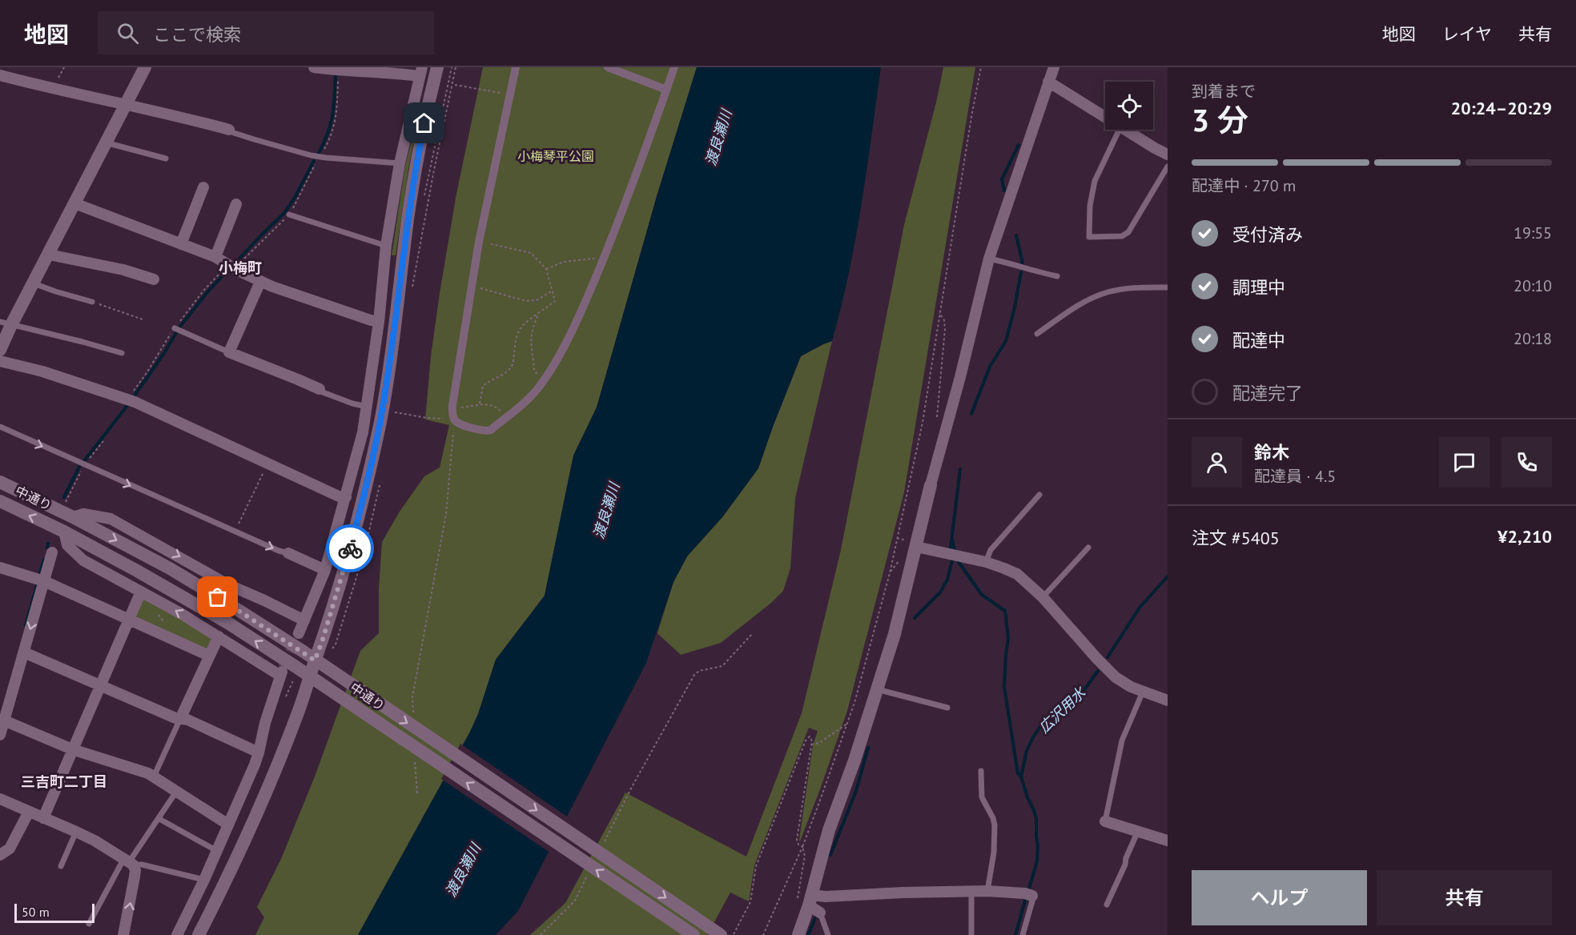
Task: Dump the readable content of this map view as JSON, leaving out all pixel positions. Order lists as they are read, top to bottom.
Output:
{
  "streets": {
    "street": ["中通り"]
  },
  "districts": ["小梅町", "三吉町二丁目"],
  "water": ["渡良瀬川", "広沢用水"],
  "parks": ["小梅琴平公園"],
  "scale_bar": "50 m",
  "page": {
    "header": "地図",
    "search": "ここで検索",
    "nav": ["地図", "レイヤ", "共有"],
    "heading": ["3 分", "到着まで", "20:24–20:29"],
    "panel": [
      "鈴木",
      "配達員 · 4.5",
      "注文 #5405",
      "¥2,210"
    ],
    "bar": "配達中 · 270 m",
    "list": [
      ["受付済み", "19:55"],
      ["調理中", "20:10"],
      ["配達中", "20:18"],
      "配達完了"
    ],
    "buttons": ["ヘルプ", "共有"],
    "scale": "50 m"
  }
}
